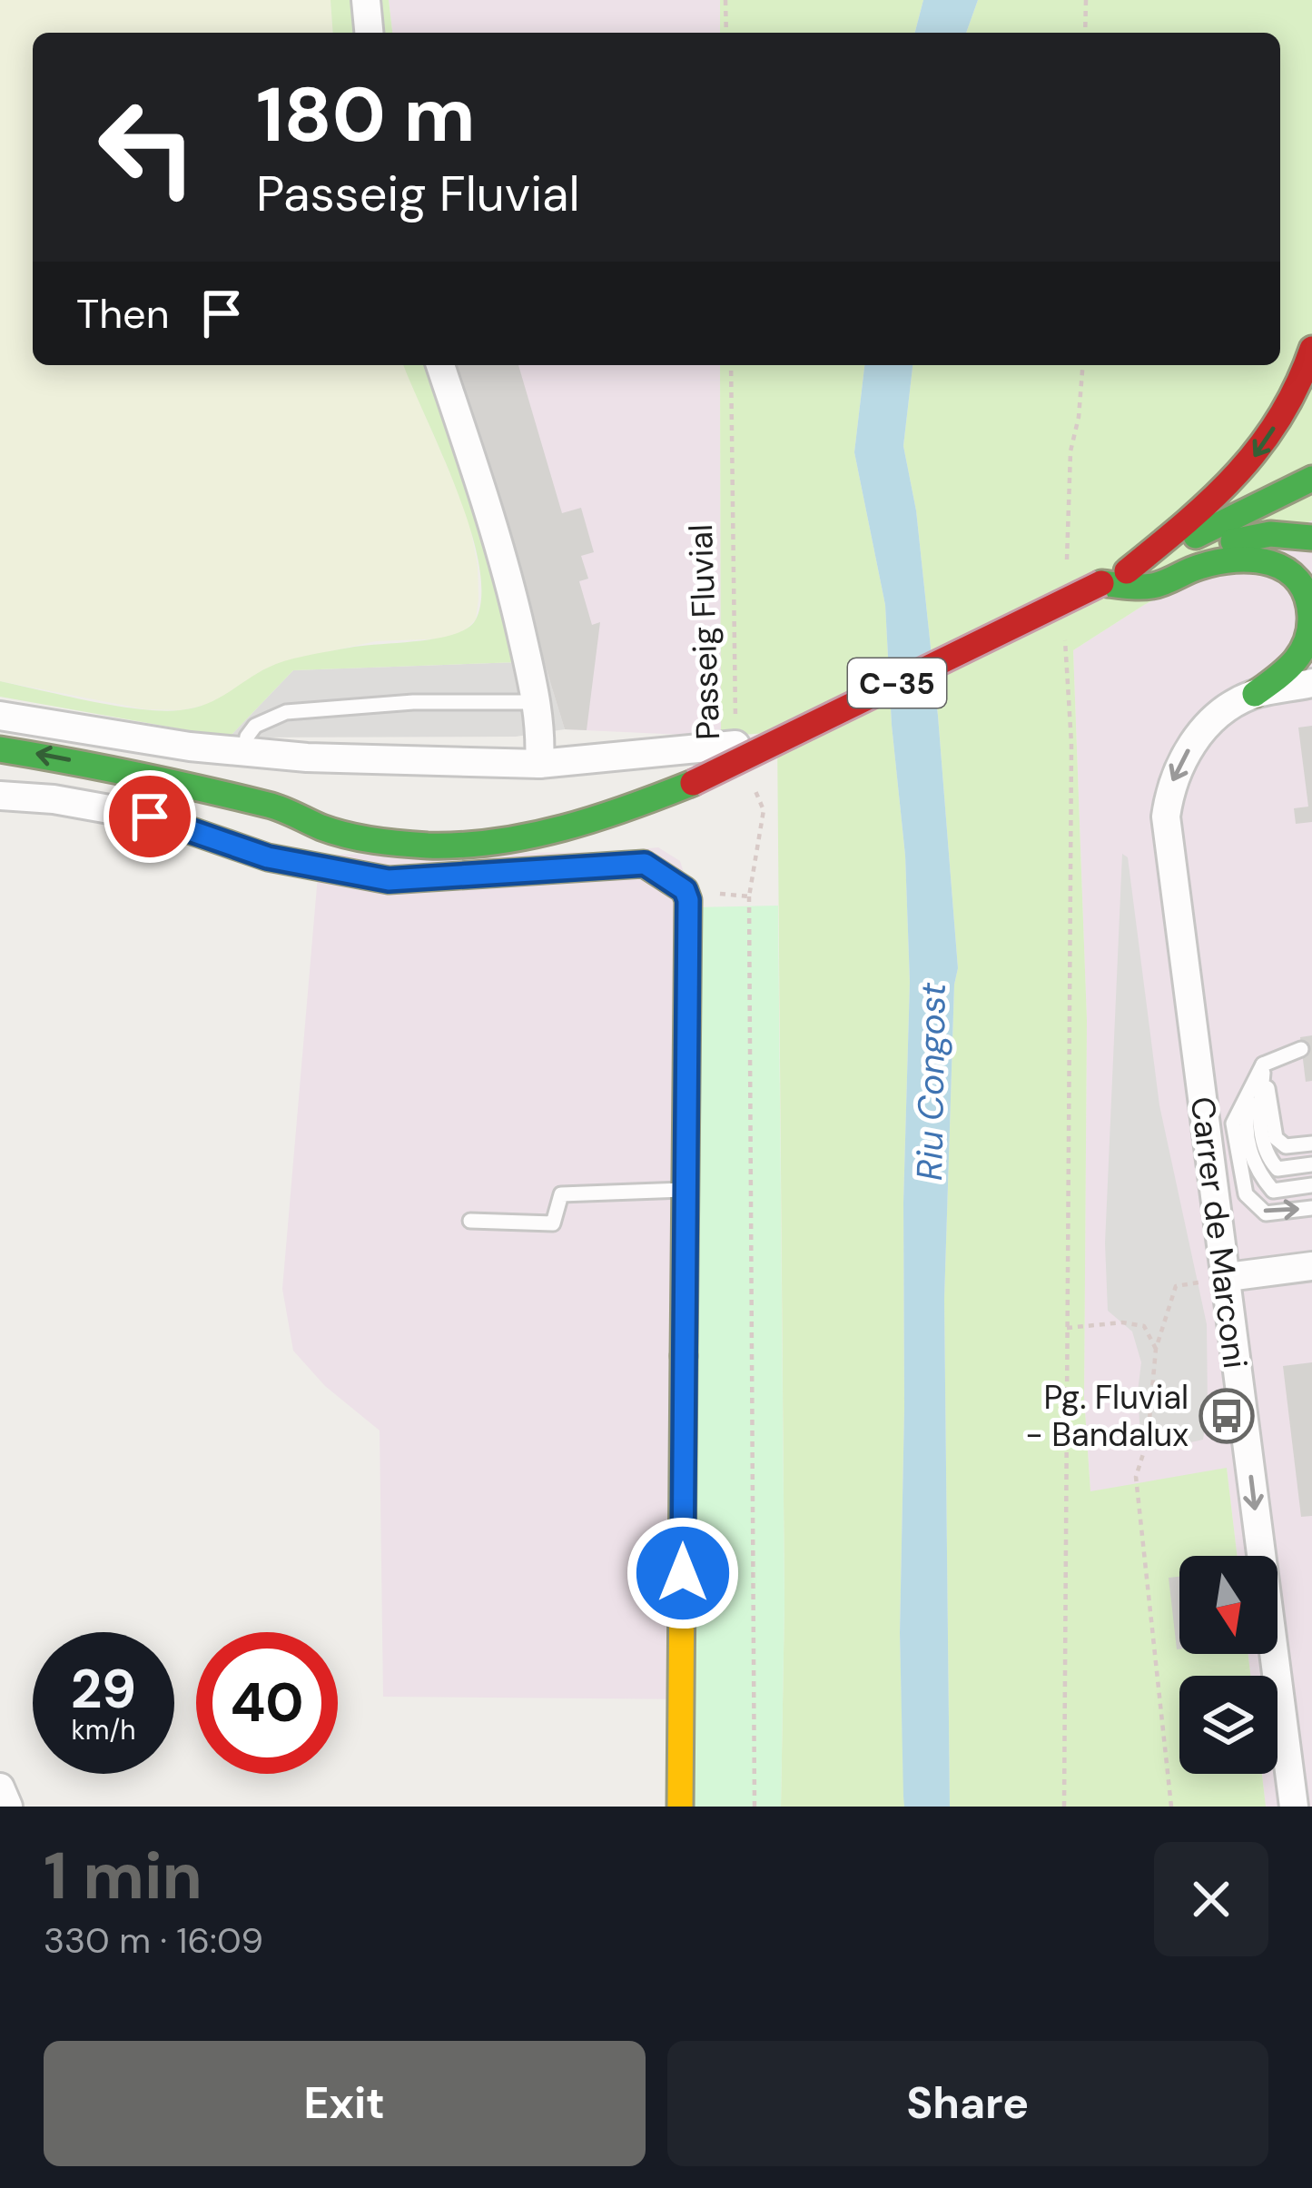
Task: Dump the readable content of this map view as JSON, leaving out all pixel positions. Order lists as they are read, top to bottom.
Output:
{
  "streets": {
    "main road": ["C-35"],
    "street": ["Carrer de Marconi"],
    "path": ["Passeig Fluvial"]
  },
  "one_way": ["Carrer de Marconi"],
  "water": ["Riu Congost"],
  "places": {
    "bus stop": ["Pg. Fluvial - Bandalux"]
  },
  "north": "bottom",
  "page": {
    "turn": ["180 m", "Passeig Fluvial"],
    "then": "Then",
    "speed": "29 km/h",
    "limit": "40",
    "heading": ["1 min", "330 m · 16:09"],
    "buttons": ["Exit", "Share"]
  }
}
